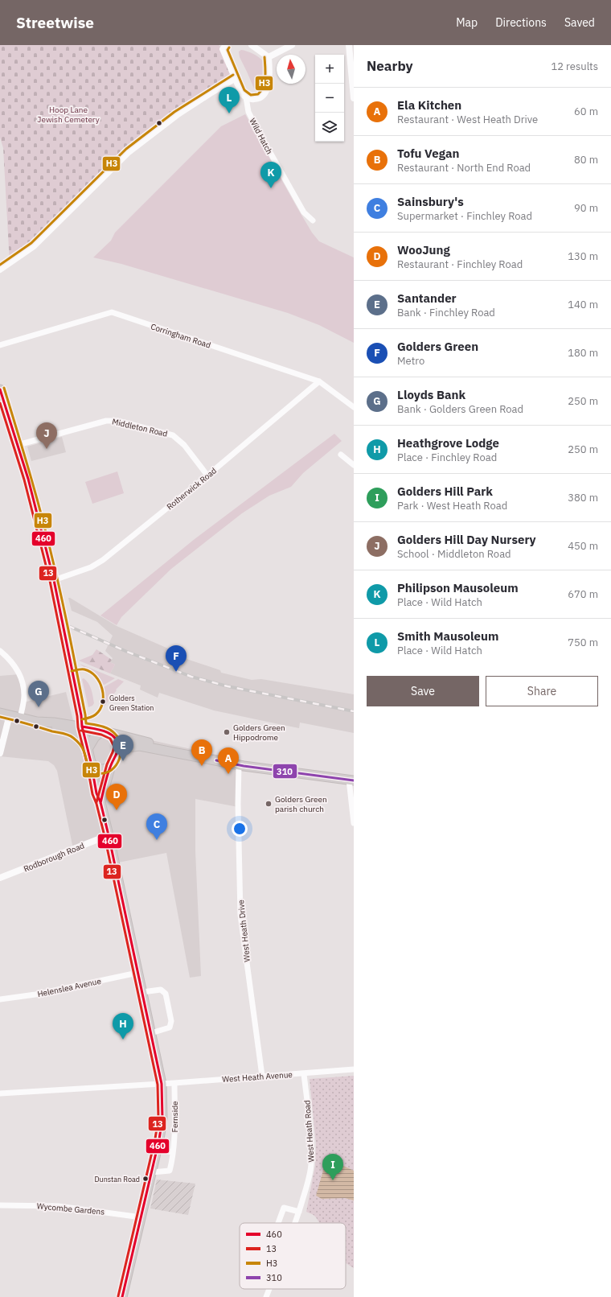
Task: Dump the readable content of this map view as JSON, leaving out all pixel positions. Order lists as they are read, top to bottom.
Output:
{
  "streets": {
    "street": [
      "Wild Hatch",
      "Corringham Road",
      "Middleton Road",
      "Rotherwick Road",
      "Rodborough Road",
      "West Heath Drive",
      "Helenslea Avenue",
      "West Heath Avenue",
      "Fernside",
      "West Heath Road",
      "Wycombe Gardens"
    ]
  },
  "crossings": [
    ["Corringham Road", "Rotherwick Road"],
    ["Middleton Road", "Rotherwick Road"],
    ["West Heath Drive", "West Heath Avenue"],
    ["West Heath Avenue", "Fernside"],
    ["West Heath Avenue", "West Heath Road"]
  ],
  "parks": ["Hoop Lane Jewish Cemetery"],
  "places": [
    "Golders Green Station",
    "Golders Green Hippodrome",
    "Golders Green parish church",
    "Dunstan Road"
  ],
  "lines": [
    "transit line H3",
    "transit line 460",
    "transit line 13",
    "transit line 310"
  ],
  "legend": [
    "460",
    "13",
    "H3",
    "310"
  ],
  "north": "top",
  "page": {
    "header": "Streetwise",
    "nav": ["Map", "Directions", "Saved"],
    "heading": ["Nearby", "12 results"],
    "map_buttons": ["+", "−"],
    "pins": [
      "L",
      "K",
      "J",
      "F",
      "G",
      "E",
      "B",
      "A",
      "D",
      "C",
      "H",
      "I"
    ],
    "list": [
      {
        "mark": "A",
        "name": "Ela Kitchen",
        "note": "Restaurant · West Heath Drive",
        "value": "60 m"
      },
      {
        "mark": "B",
        "name": "Tofu Vegan",
        "note": "Restaurant · North End Road",
        "value": "80 m"
      },
      {
        "mark": "C",
        "name": "Sainsbury's",
        "note": "Supermarket · Finchley Road",
        "value": "90 m"
      },
      {
        "mark": "D",
        "name": "WooJung",
        "note": "Restaurant · Finchley Road",
        "value": "130 m"
      },
      {
        "mark": "E",
        "name": "Santander",
        "note": "Bank · Finchley Road",
        "value": "140 m"
      },
      {
        "mark": "F",
        "name": "Golders Green",
        "note": "Metro",
        "value": "180 m"
      },
      {
        "mark": "G",
        "name": "Lloyds Bank",
        "note": "Bank · Golders Green Road",
        "value": "250 m"
      },
      {
        "mark": "H",
        "name": "Heathgrove Lodge",
        "note": "Place · Finchley Road",
        "value": "250 m"
      },
      {
        "mark": "I",
        "name": "Golders Hill Park",
        "note": "Park · West Heath Road",
        "value": "380 m"
      },
      {
        "mark": "J",
        "name": "Golders Hill Day Nursery",
        "note": "School · Middleton Road",
        "value": "450 m"
      },
      {
        "mark": "K",
        "name": "Philipson Mausoleum",
        "note": "Place · Wild Hatch",
        "value": "670 m"
      },
      {
        "mark": "L",
        "name": "Smith Mausoleum",
        "note": "Place · Wild Hatch",
        "value": "750 m"
      }
    ],
    "buttons": ["Save", "Share"]
  }
}
